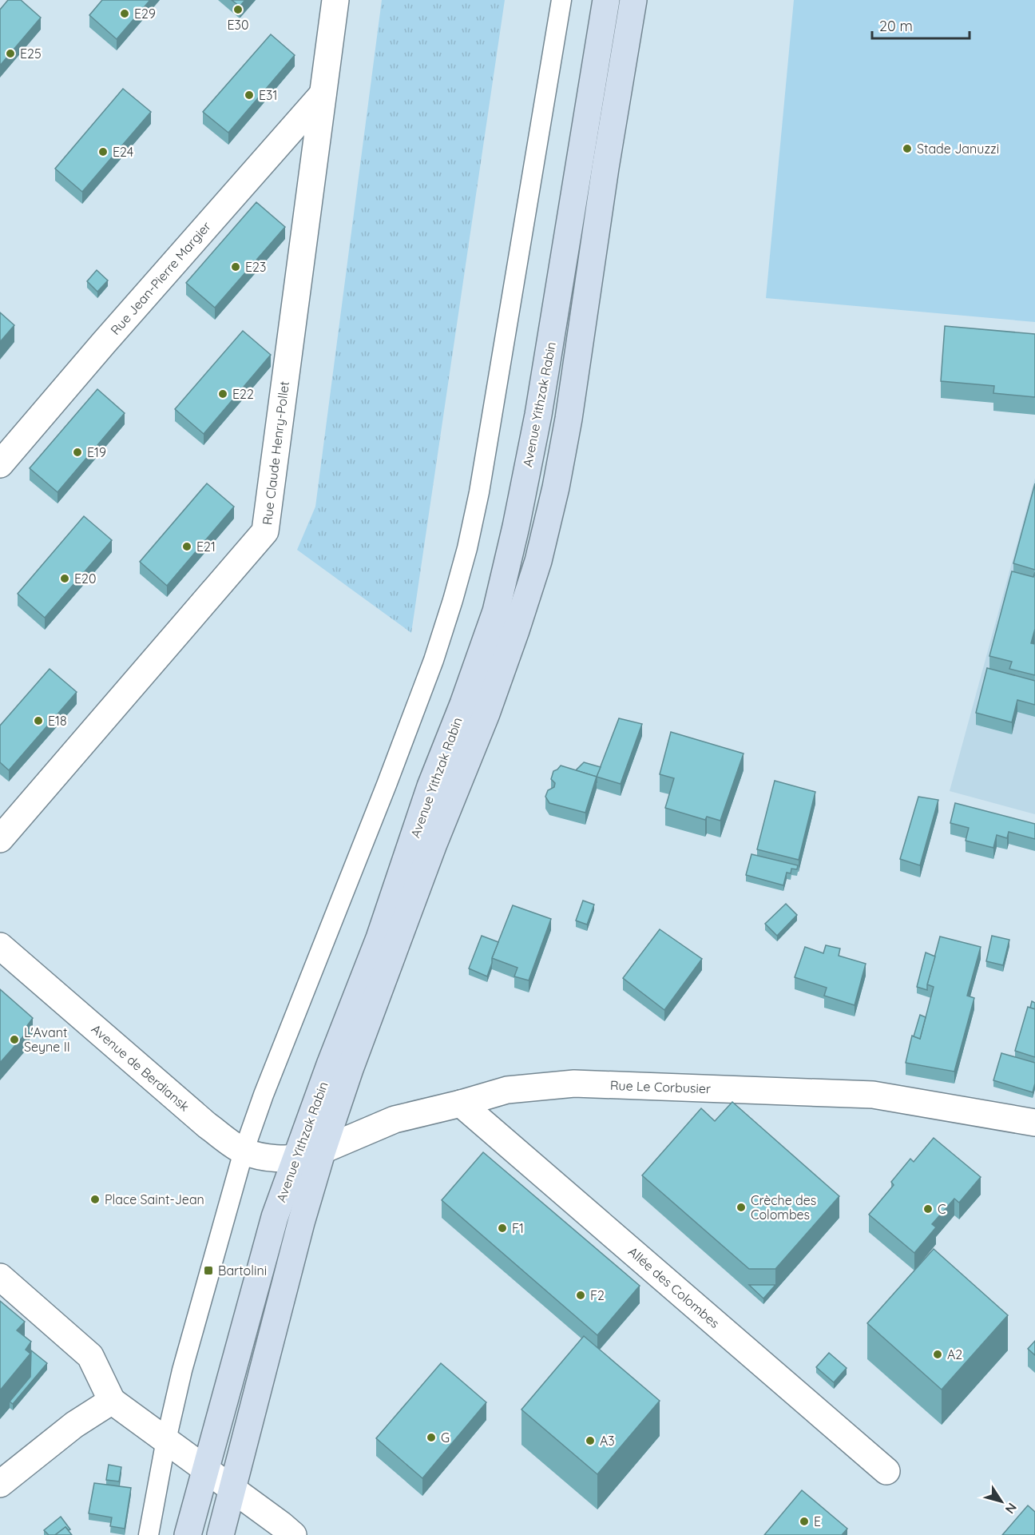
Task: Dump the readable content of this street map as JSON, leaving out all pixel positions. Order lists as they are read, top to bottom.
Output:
{
  "streets": {
    "main road": ["Avenue Yithzak Rabin"],
    "street": [
      "Rue Jean-Pierre Margier",
      "Rue Claude Henry-Pollet",
      "Avenue de Berdiansk",
      "Rue Le Corbusier",
      "Allée des Colombes"
    ]
  },
  "crossings": [
    ["Rue Jean-Pierre Margier", "Rue Claude Henry-Pollet"],
    ["Avenue Yithzak Rabin", "Avenue de Berdiansk"],
    ["Avenue Yithzak Rabin", "Rue Le Corbusier"],
    ["Avenue de Berdiansk", "Rue Le Corbusier"],
    ["Rue Le Corbusier", "Allée des Colombes"]
  ],
  "places": {
    "other": [
      "E30",
      "E29",
      "E25",
      "E31",
      "Stade Januzzi",
      "E24",
      "E23",
      "E22",
      "E19",
      "E21",
      "E20",
      "E18",
      "L'Avant Seyne II",
      "Place Saint-Jean",
      "Crèche des Colombes",
      "C",
      "F1",
      "F2",
      "A2",
      "G",
      "A3",
      "E"
    ],
    "transit": ["Bartolini"]
  },
  "scale_bar": "20 m",
  "north": "bottom right"
}
